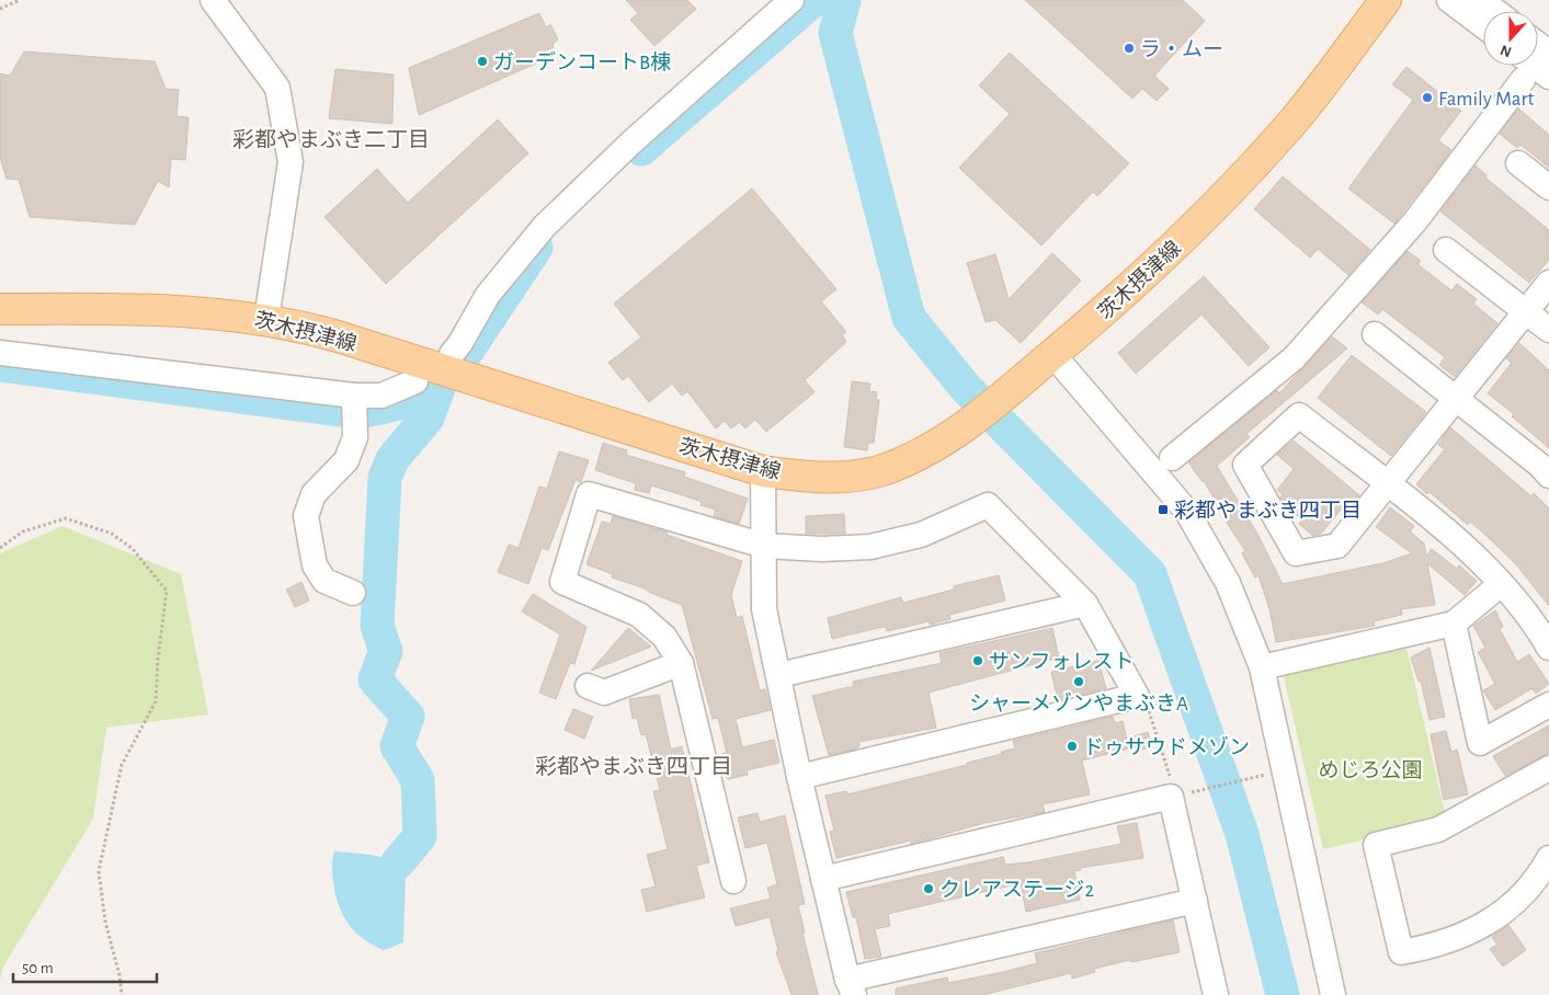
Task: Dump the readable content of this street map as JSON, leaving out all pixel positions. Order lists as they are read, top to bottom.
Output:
{
  "streets": {
    "main road": ["茨木摂津線"]
  },
  "districts": ["彩都やまぶき二丁目", "彩都やまぶき四丁目"],
  "parks": ["めじろ公園"],
  "places": {
    "other": [
      "ラ・ムー",
      "ガーデンコートB棟",
      "Family Mart",
      "サンフォレスト",
      "シャーメゾンやまぶきA",
      "ドゥサウドメゾン",
      "クレアステージ2"
    ],
    "transit": ["彩都やまぶき四丁目"]
  },
  "scale_bar": "50 m",
  "north": "bottom"
}
